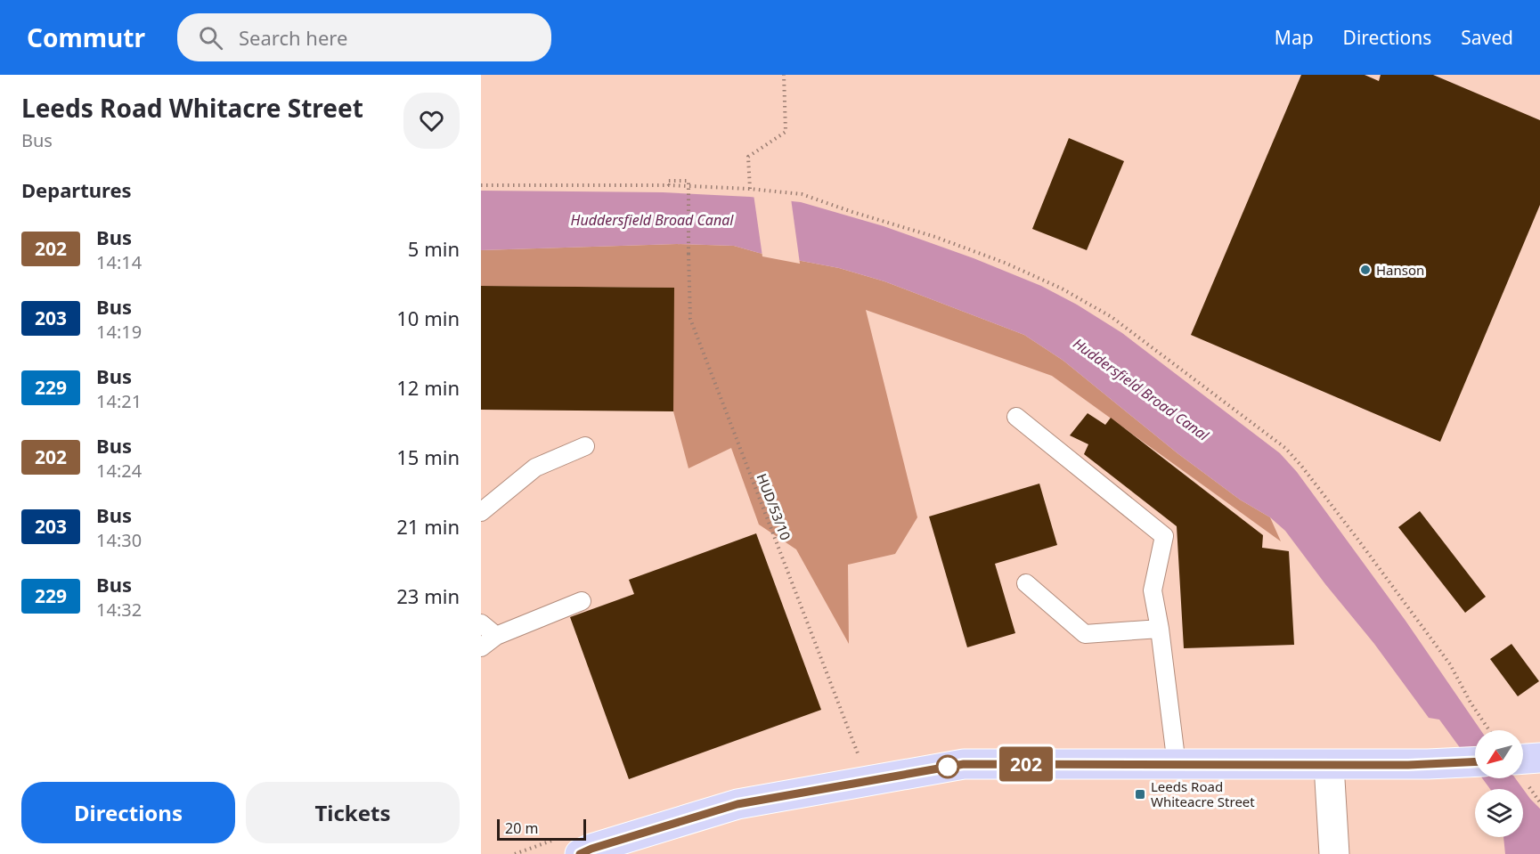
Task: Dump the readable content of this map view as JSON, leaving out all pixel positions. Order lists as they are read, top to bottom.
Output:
{
  "streets": {
    "path": ["HUD/53/10"]
  },
  "water": ["Huddersfield Broad Canal"],
  "places": {
    "other": ["Hanson"],
    "transit": ["Leeds Road Whiteacre Street"]
  },
  "lines": ["bus line 202"],
  "scale_bar": "20 m",
  "north": "bottom left",
  "page": {
    "header": "Commutr",
    "search": "Search here",
    "nav": ["Map", "Directions", "Saved"],
    "heading": [
      ["Leeds Road Whitacre Street", "Bus"],
      "Departures"
    ],
    "on_map": "202",
    "list": [
      {
        "mark": "202",
        "name": "Bus",
        "note": "14:14",
        "value": "5 min"
      },
      {
        "mark": "203",
        "name": "Bus",
        "note": "14:19",
        "value": "10 min"
      },
      {
        "mark": "229",
        "name": "Bus",
        "note": "14:21",
        "value": "12 min"
      },
      {
        "mark": "202",
        "name": "Bus",
        "note": "14:24",
        "value": "15 min"
      },
      {
        "mark": "203",
        "name": "Bus",
        "note": "14:30",
        "value": "21 min"
      },
      {
        "mark": "229",
        "name": "Bus",
        "note": "14:32",
        "value": "23 min"
      }
    ],
    "buttons": ["Directions", "Tickets"],
    "scale": "20 m"
  }
}
